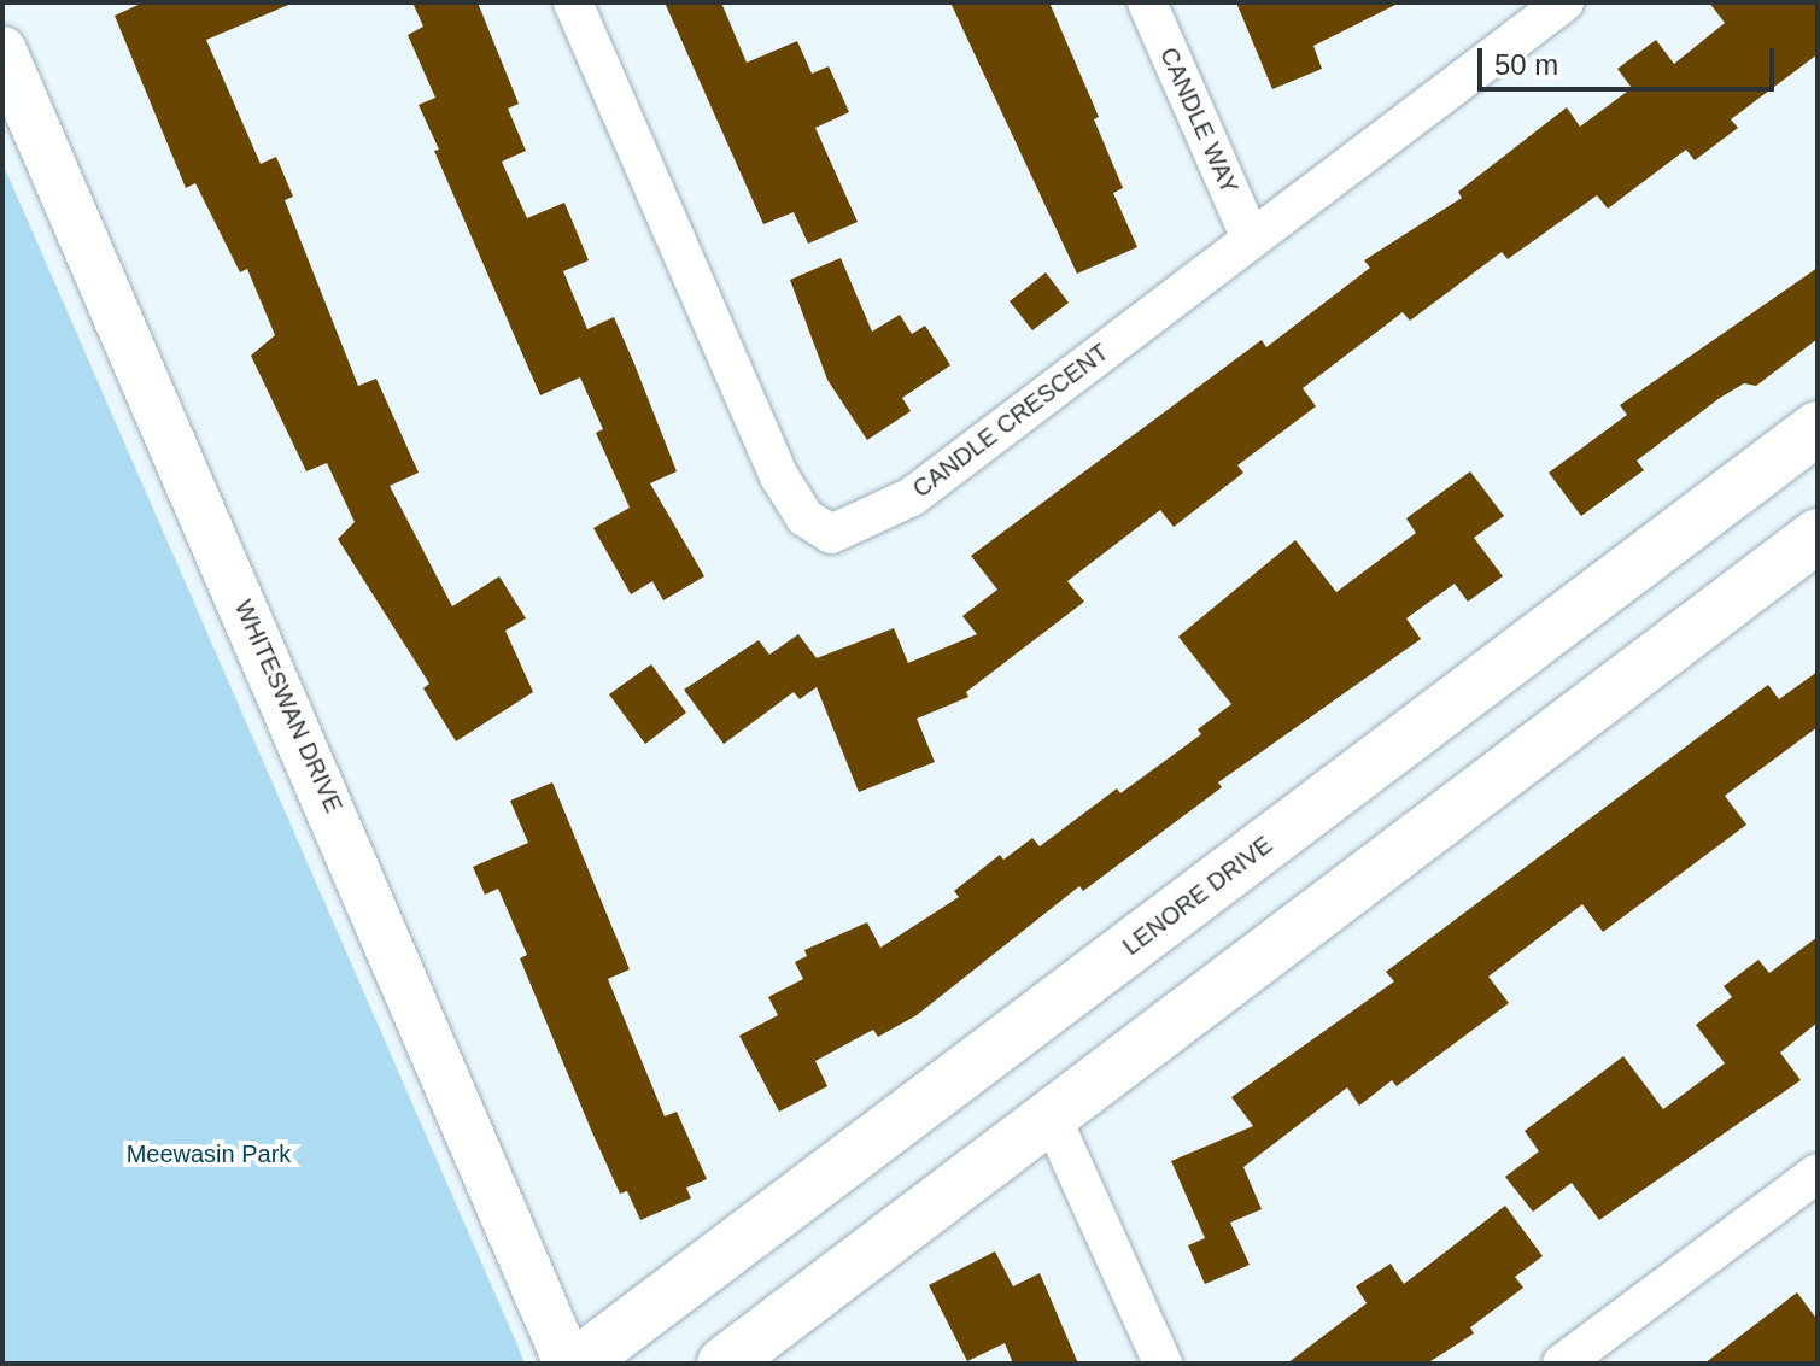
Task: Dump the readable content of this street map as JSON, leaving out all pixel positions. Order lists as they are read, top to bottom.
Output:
{
  "streets": {
    "main road": ["LENORE DRIVE"],
    "street": ["CANDLE WAY", "CANDLE CRESCENT", "WHITESWAN DRIVE"]
  },
  "crossings": [
    ["CANDLE WAY", "CANDLE CRESCENT"]
  ],
  "parks": ["Meewasin Park"],
  "scale_bar": "50 m"
}
